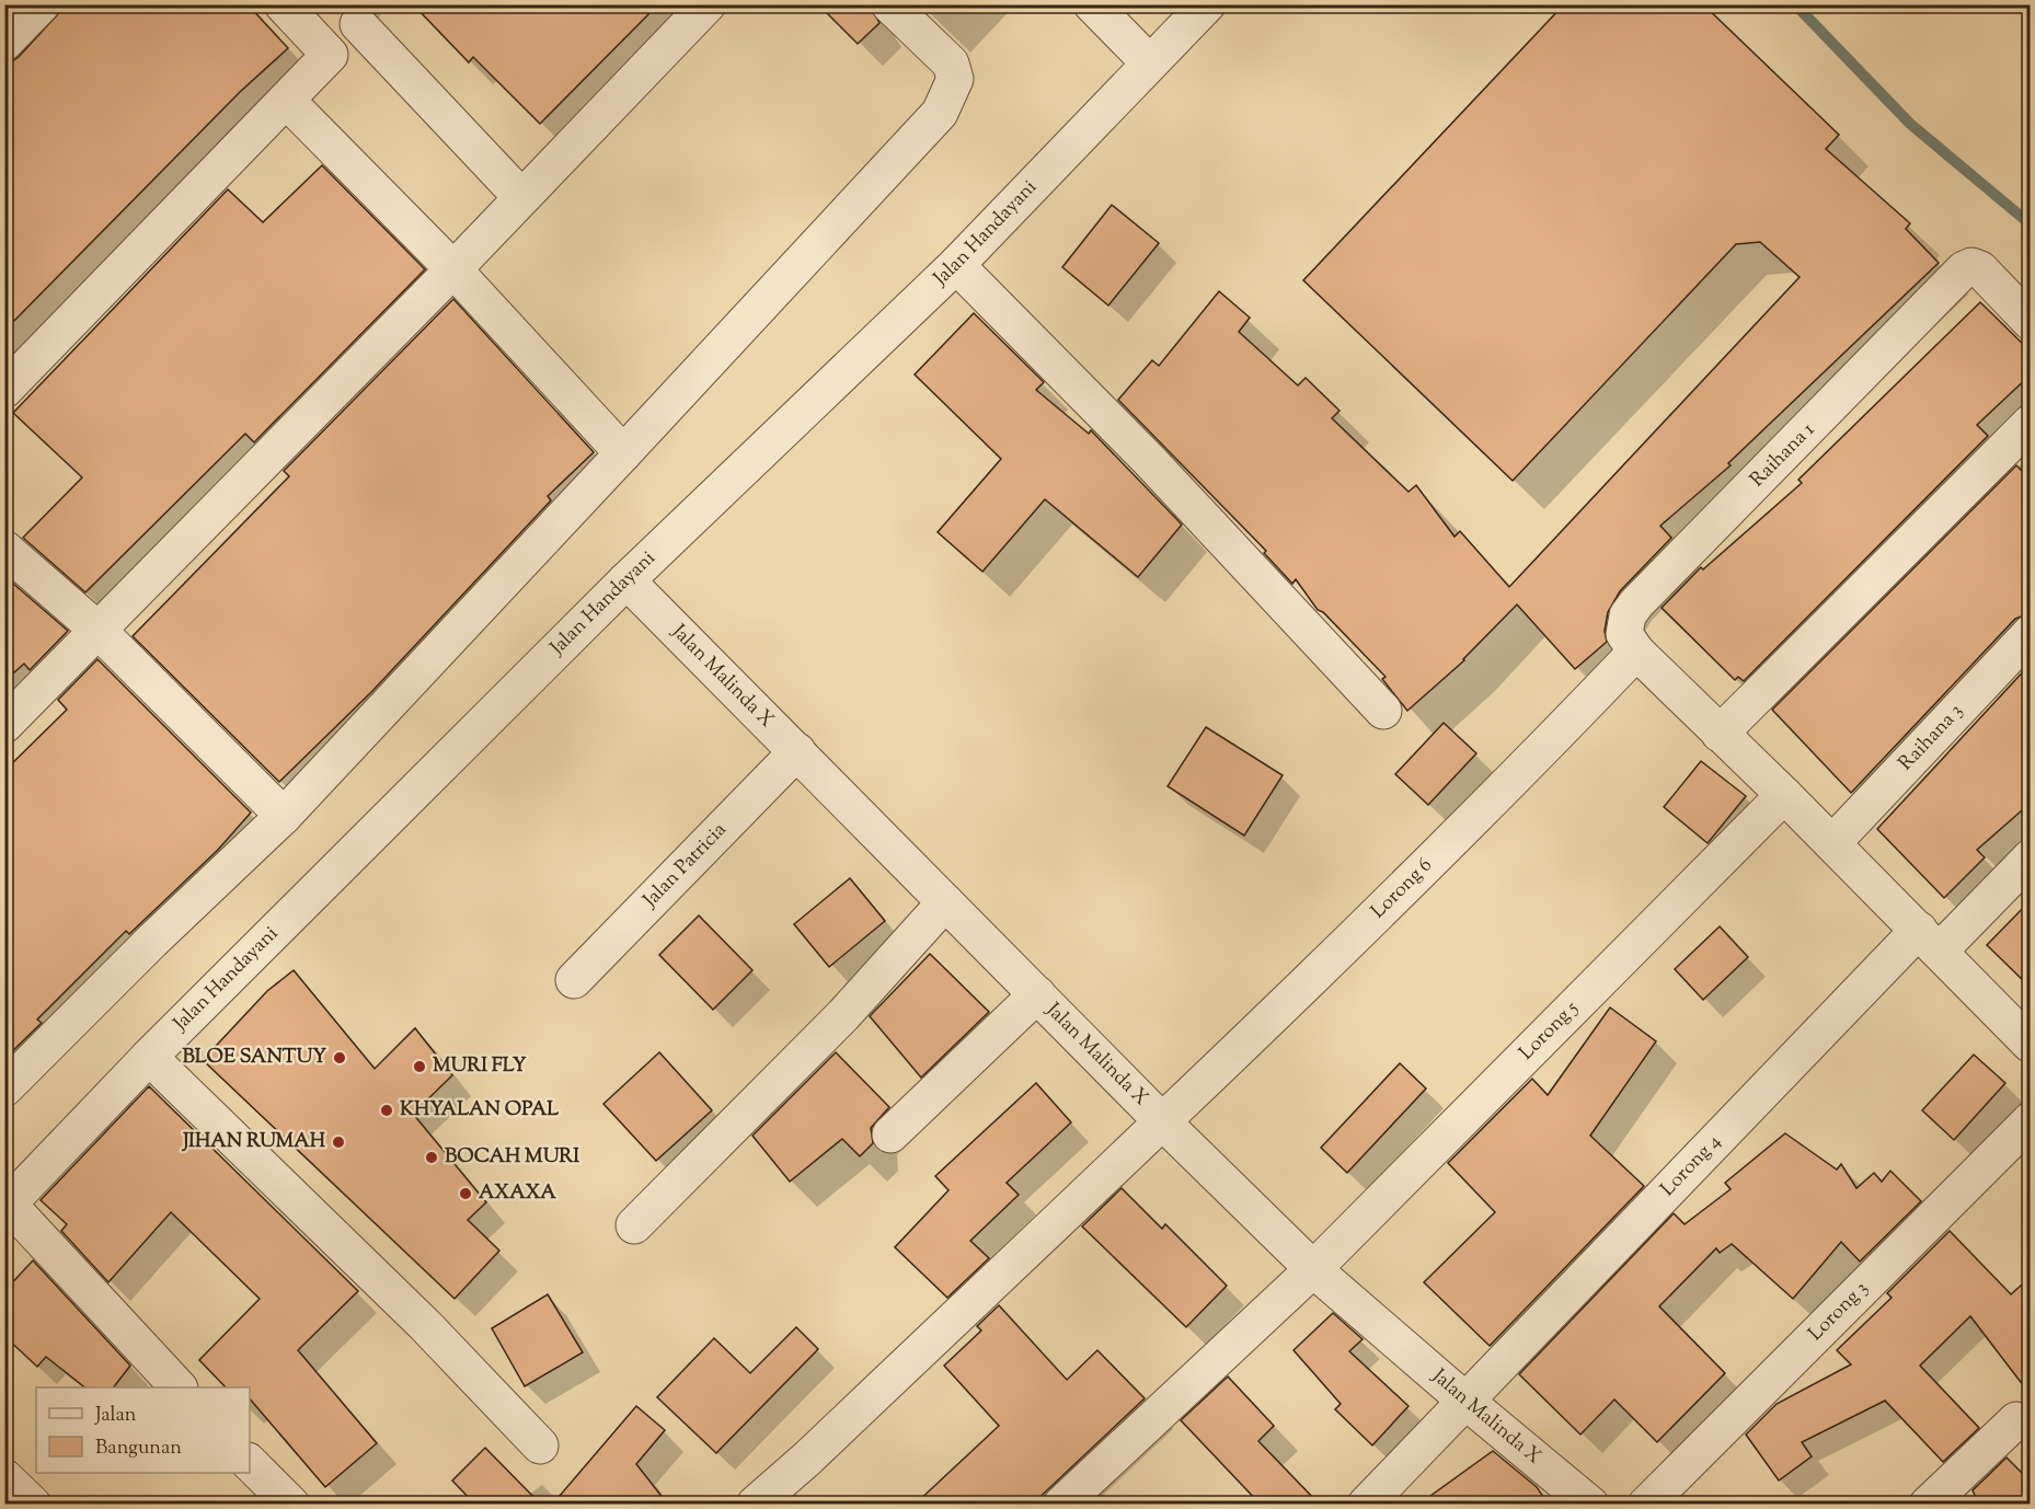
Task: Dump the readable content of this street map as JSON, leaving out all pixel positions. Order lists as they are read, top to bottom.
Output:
{
  "streets": {
    "street": [
      "Jalan Handayani",
      "Raihana 1",
      "Jalan Malinda X",
      "Raihana 3",
      "Jalan Patricia",
      "Lorong 6",
      "Lorong 5",
      "Lorong 4",
      "Lorong 3"
    ]
  },
  "crossings": [
    ["Jalan Handayani", "Jalan Malinda X"],
    ["Raihana 1", "Lorong 6"],
    ["Jalan Malinda X", "Jalan Patricia"],
    ["Jalan Malinda X", "Lorong 6"],
    ["Jalan Malinda X", "Lorong 5"],
    ["Jalan Malinda X", "Lorong 4"]
  ],
  "places": [
    "BLOE SANTUY",
    "MURI FLY",
    "KHYALAN OPAL",
    "JIHAN RUMAH",
    "BOCAH MURI",
    "AXAXA"
  ],
  "legend": ["Jalan", "Bangunan"]
}
